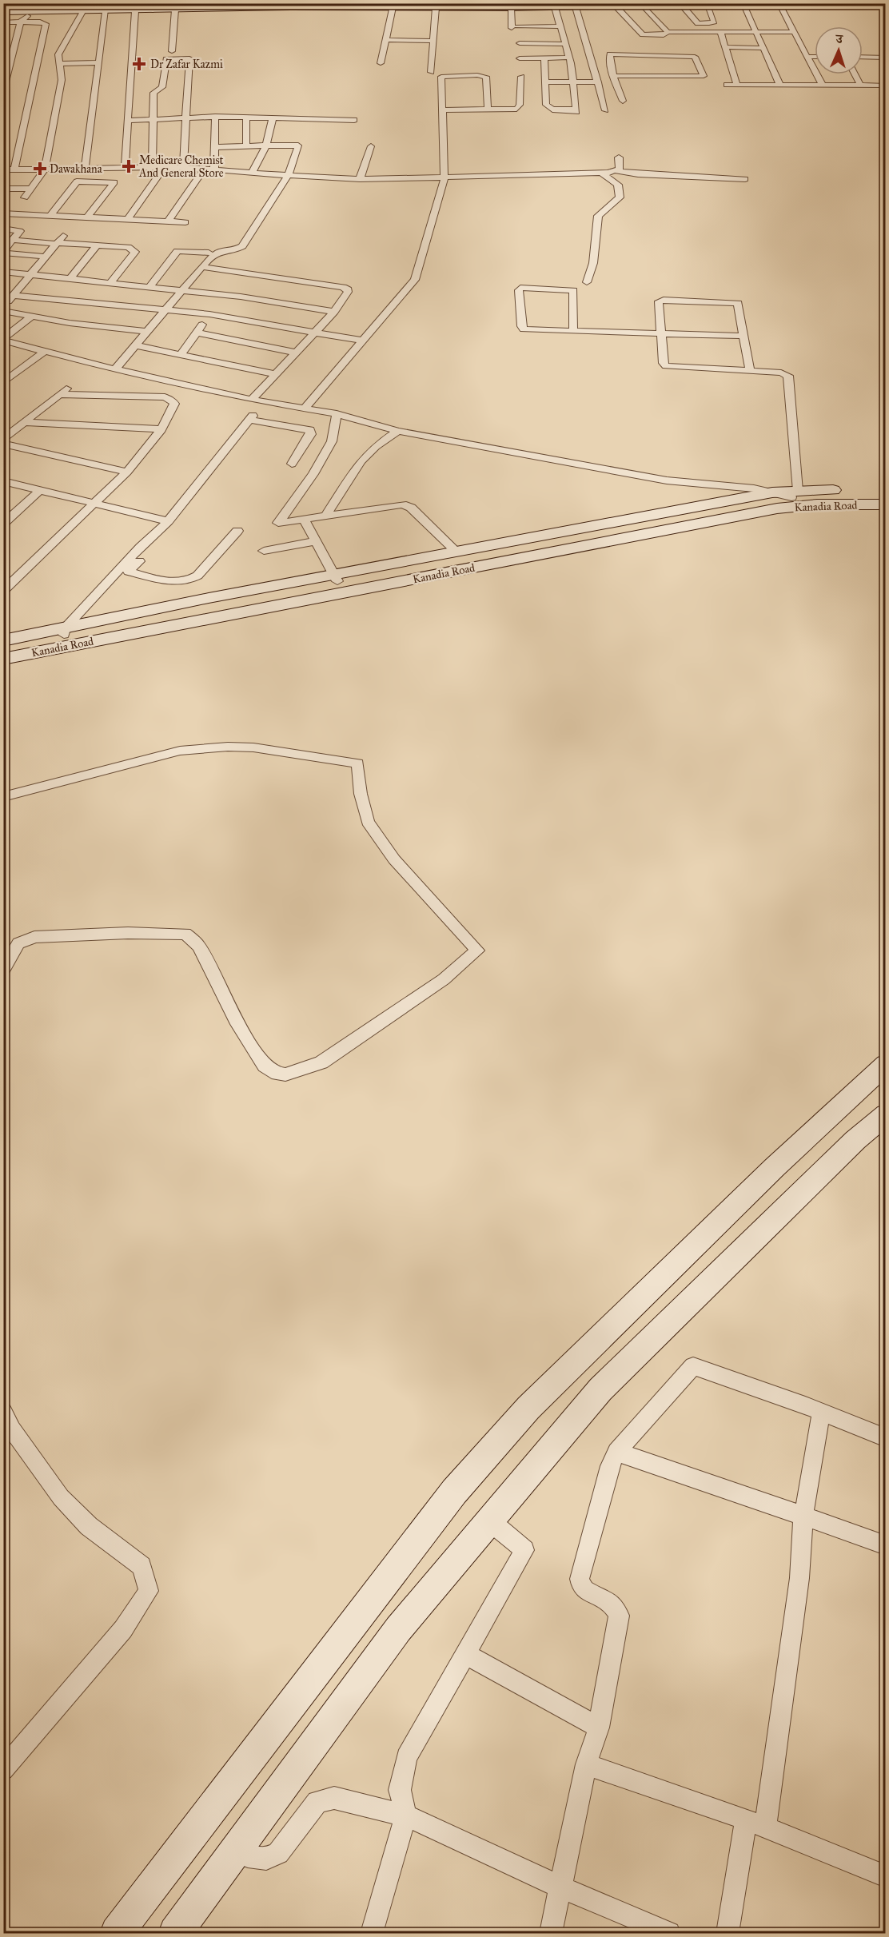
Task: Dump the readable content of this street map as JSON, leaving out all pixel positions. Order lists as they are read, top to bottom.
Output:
{
  "streets": {
    "street": ["Kanadia Road"]
  },
  "places": {
    "health": ["Dr Zafar Kazmi", "Medicare Chemist And General Store", "Dawakhana"]
  },
  "north": "top"
}
